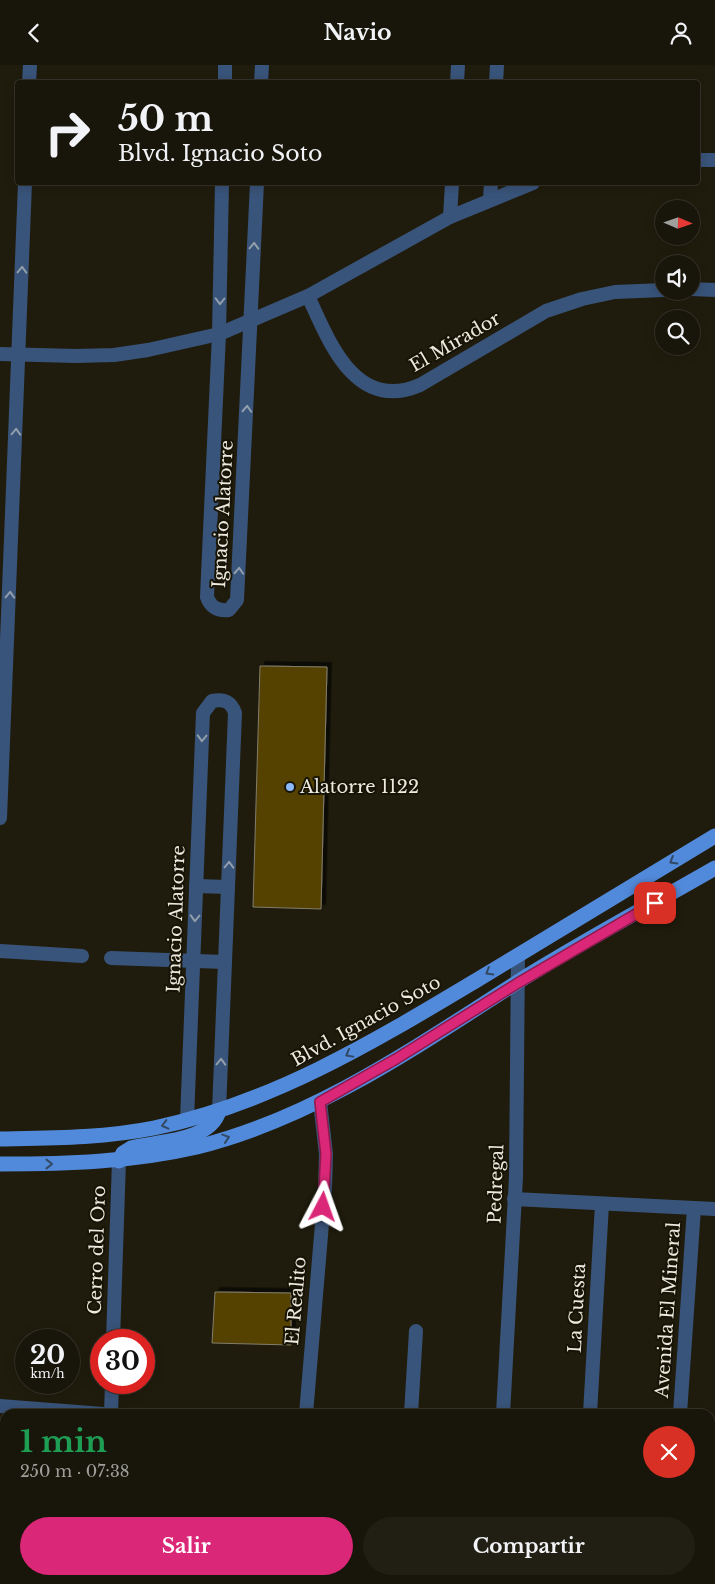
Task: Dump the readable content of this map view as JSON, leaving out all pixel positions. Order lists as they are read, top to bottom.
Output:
{
  "streets": {
    "main road": ["Blvd. Ignacio Soto"],
    "street": [
      "El Mirador",
      "Ignacio Alatorre",
      "Pedregal",
      "Cerro del Oro",
      "El Realito",
      "La Cuesta",
      "Avenida El Mineral"
    ]
  },
  "crossings": [
    ["Ignacio Alatorre", "Blvd. Ignacio Soto"],
    ["Blvd. Ignacio Soto", "Pedregal"]
  ],
  "places": ["Alatorre 1122"],
  "north": "right",
  "page": {
    "header": "Navio",
    "turn": ["50 m", "Blvd. Ignacio Soto"],
    "speed": "20 km/h",
    "limit": "30",
    "heading": ["1 min", "250 m · 07:38"],
    "buttons": ["Salir", "Compartir"]
  }
}
